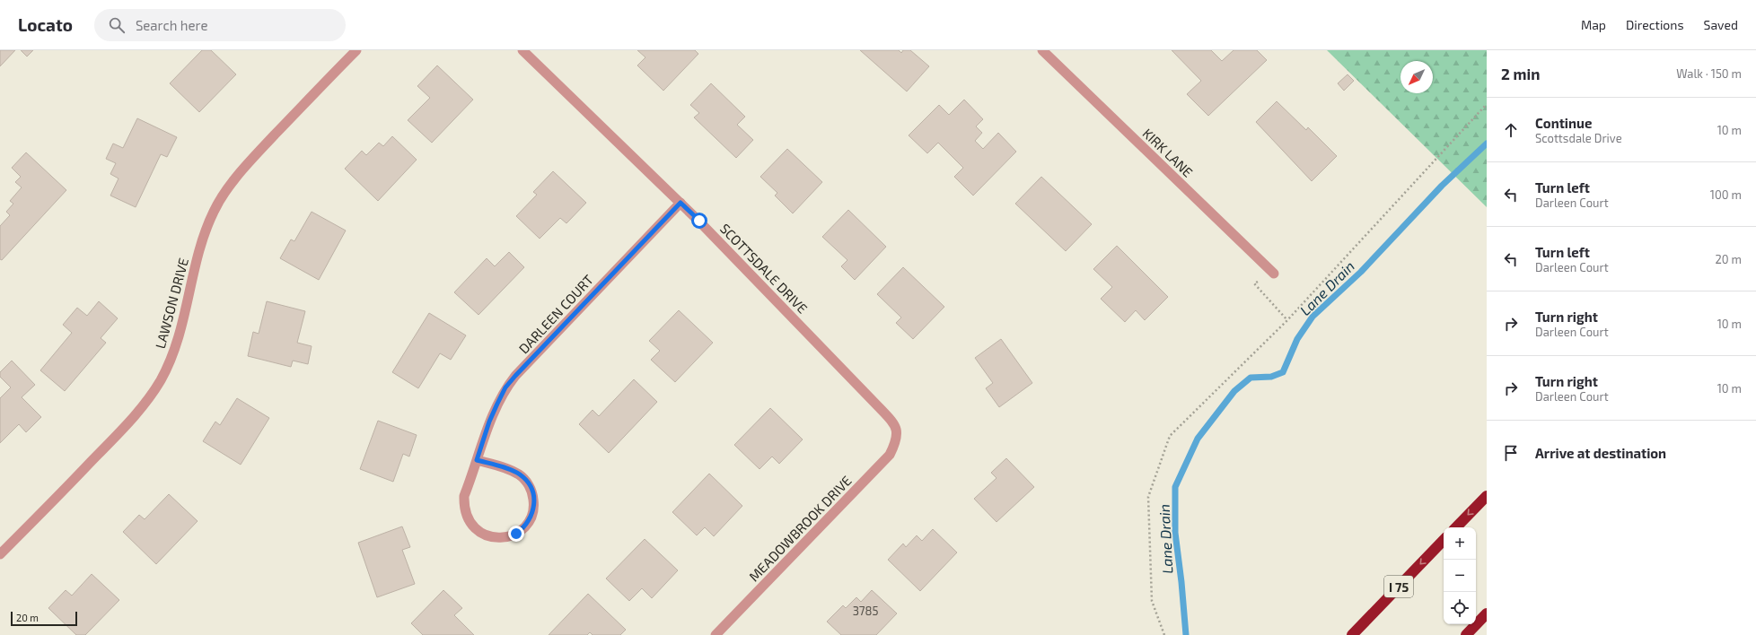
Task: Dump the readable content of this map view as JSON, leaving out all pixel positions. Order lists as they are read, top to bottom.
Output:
{
  "streets": {
    "highway": ["I 75"],
    "street": [
      "KIRK LANE",
      "SCOTTSDALE DRIVE",
      "LAWSON DRIVE",
      "DARLEEN COURT",
      "MEADOWBROOK DRIVE"
    ]
  },
  "crossings": [
    ["SCOTTSDALE DRIVE", "DARLEEN COURT"],
    ["SCOTTSDALE DRIVE", "MEADOWBROOK DRIVE"]
  ],
  "water": ["Lane Drain"],
  "house_numbers": ["3785"],
  "scale_bar": "20 m",
  "north": "bottom left",
  "page": {
    "header": "Locato",
    "search": "Search here",
    "nav": ["Map", "Directions", "Saved"],
    "heading": ["2 min", "Walk · 150 m"],
    "list": [
      ["Continue", "Scottsdale Drive", "10 m"],
      ["Turn left", "Darleen Court", "100 m"],
      ["Turn left", "Darleen Court", "20 m"],
      ["Turn right", "Darleen Court", "10 m"],
      ["Turn right", "Darleen Court", "10 m"],
      "Arrive at destination"
    ],
    "map_buttons": ["+", "−"],
    "scale": "20 m"
  }
}
